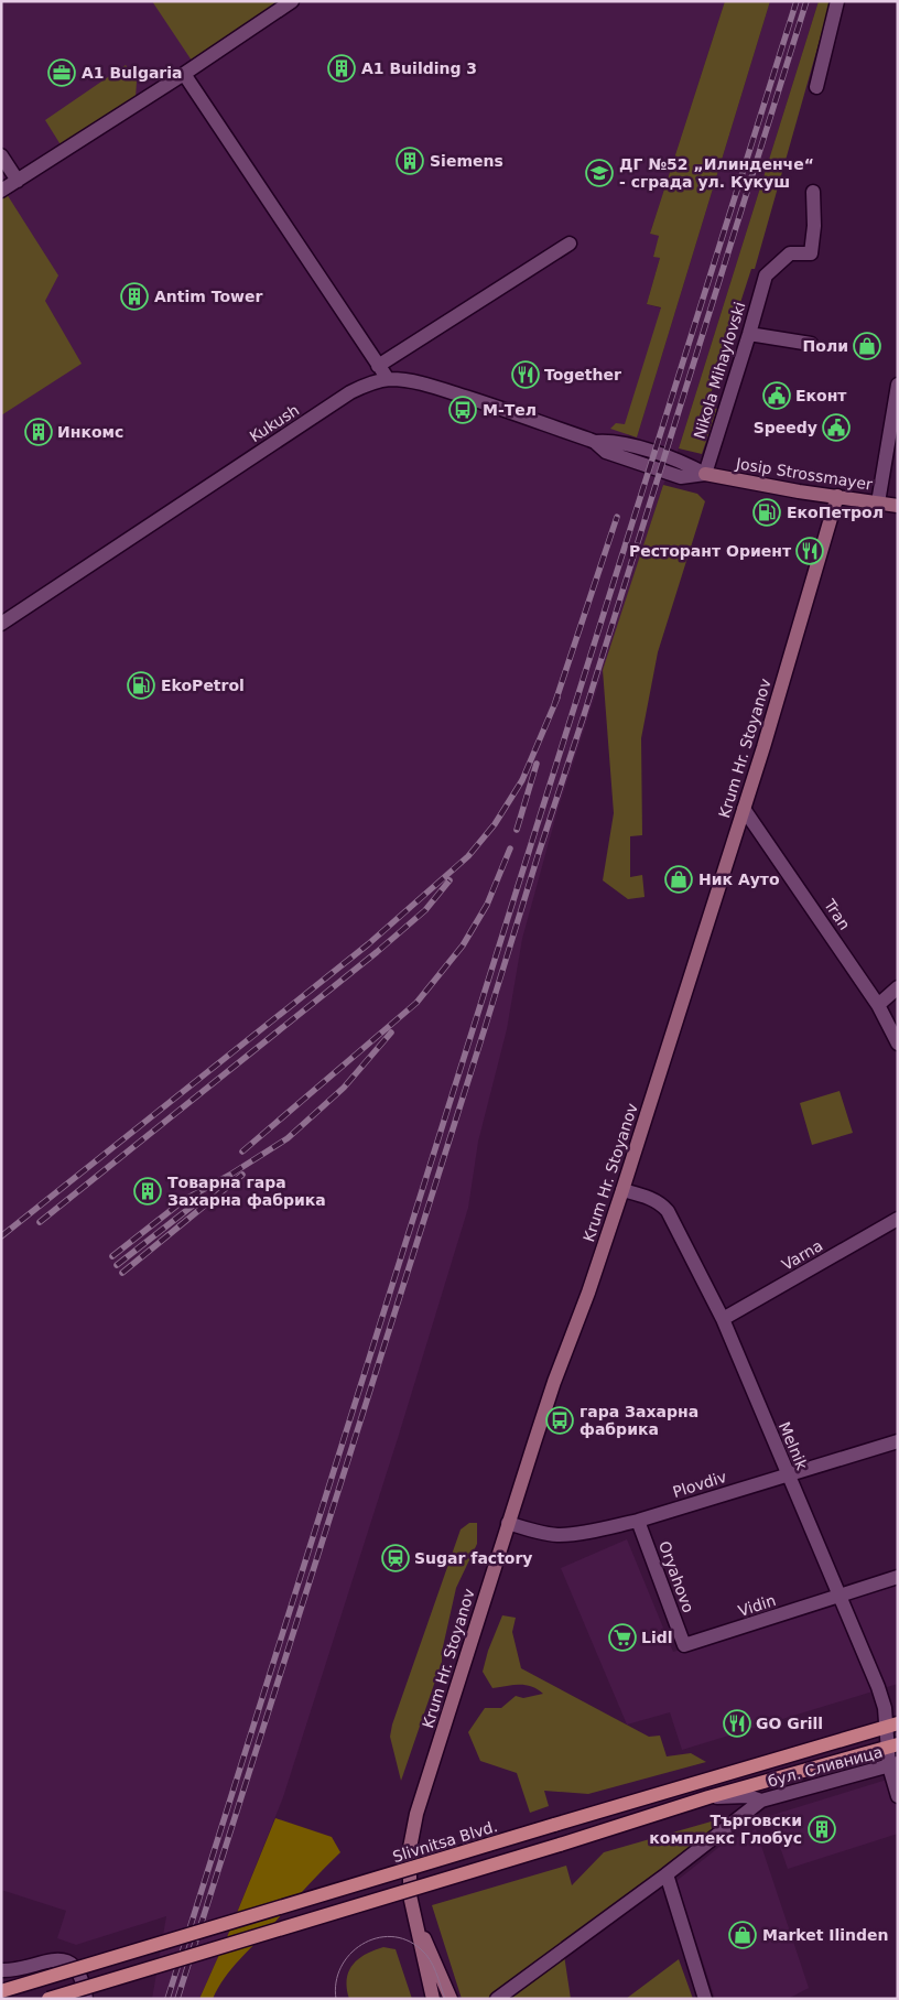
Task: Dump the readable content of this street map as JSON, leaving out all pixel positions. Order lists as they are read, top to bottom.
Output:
{
  "streets": {
    "main road": ["Slivnitsa Blvd."],
    "street": [
      "Nikola Mihaylovski",
      "Kukush",
      "Josip Strossmayer",
      "Krum Hr. Stoyanov",
      "Tran",
      "Varna",
      "Melnik",
      "Plovdiv",
      "Oryahovo",
      "Vidin",
      "бул. Сливница"
    ]
  },
  "crossings": [
    ["Nikola Mihaylovski", "Kukush"],
    ["Nikola Mihaylovski", "Josip Strossmayer"],
    ["Kukush", "Josip Strossmayer"],
    ["Josip Strossmayer", "Krum Hr. Stoyanov"],
    ["Krum Hr. Stoyanov", "Tran"],
    ["Krum Hr. Stoyanov", "Melnik"],
    ["Krum Hr. Stoyanov", "Plovdiv"],
    ["Varna", "Melnik"],
    ["Melnik", "Plovdiv"],
    ["Melnik", "Vidin"],
    ["Melnik", "бул. Сливница"],
    ["Melnik", "Slivnitsa Blvd."],
    ["Plovdiv", "Oryahovo"],
    ["Oryahovo", "Vidin"]
  ],
  "places": {
    "building": [
      "A1 Building 3",
      "Siemens",
      "Antim Tower",
      "Инкомс",
      "Товарна гара Захарна фабрика",
      "Търговски комплекс Глобус"
    ],
    "office": ["A1 Bulgaria"],
    "school or university": ["ДГ №52 „Илинденче“ - сграда ул. Кукуш"],
    "shop": ["Поли", "Ник Ауто", "Market Ilinden"],
    "restaurant": ["Together", "Ресторант Ориент", "GO Grill"],
    "public building": ["Еконт", "Speedy"],
    "bus stop": ["М-Тел", "гара Захарна фабрика"],
    "fuel station": ["ЕкоПетрол", "EkoPetrol"],
    "station": ["Sugar factory"],
    "supermarket": ["Lidl"]
  }
}
